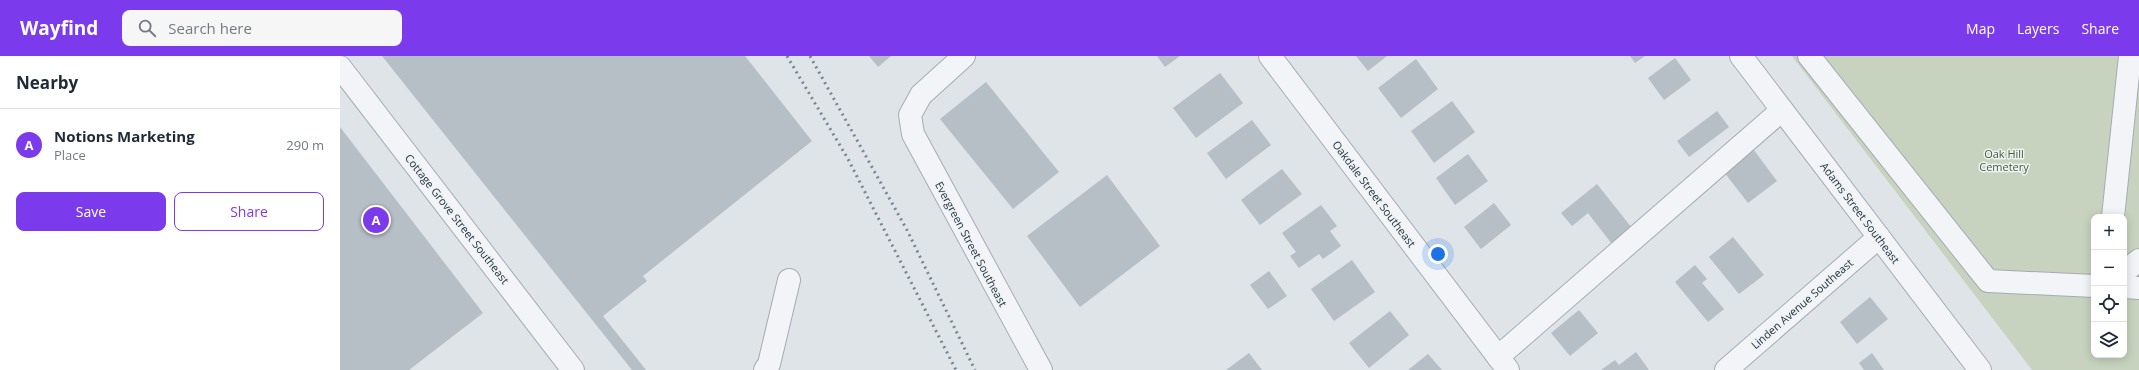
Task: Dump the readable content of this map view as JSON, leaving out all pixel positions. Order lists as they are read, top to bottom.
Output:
{
  "streets": {
    "street": [
      "Oakdale Street Southeast",
      "Adams Street Southeast",
      "Cottage Grove Street Southeast",
      "Evergreen Street Southeast",
      "Linden Avenue Southeast"
    ]
  },
  "crossings": [
    ["Adams Street Southeast", "Linden Avenue Southeast"]
  ],
  "parks": ["Oak Hill Cemetery"],
  "page": {
    "header": "Wayfind",
    "search": "Search here",
    "nav": ["Map", "Layers", "Share"],
    "heading": "Nearby",
    "list": [
      {
        "mark": "A",
        "name": "Notions Marketing",
        "note": "Place",
        "value": "290 m"
      }
    ],
    "buttons": ["Save", "Share"],
    "pins": "A",
    "map_buttons": ["+", "−"]
  }
}
